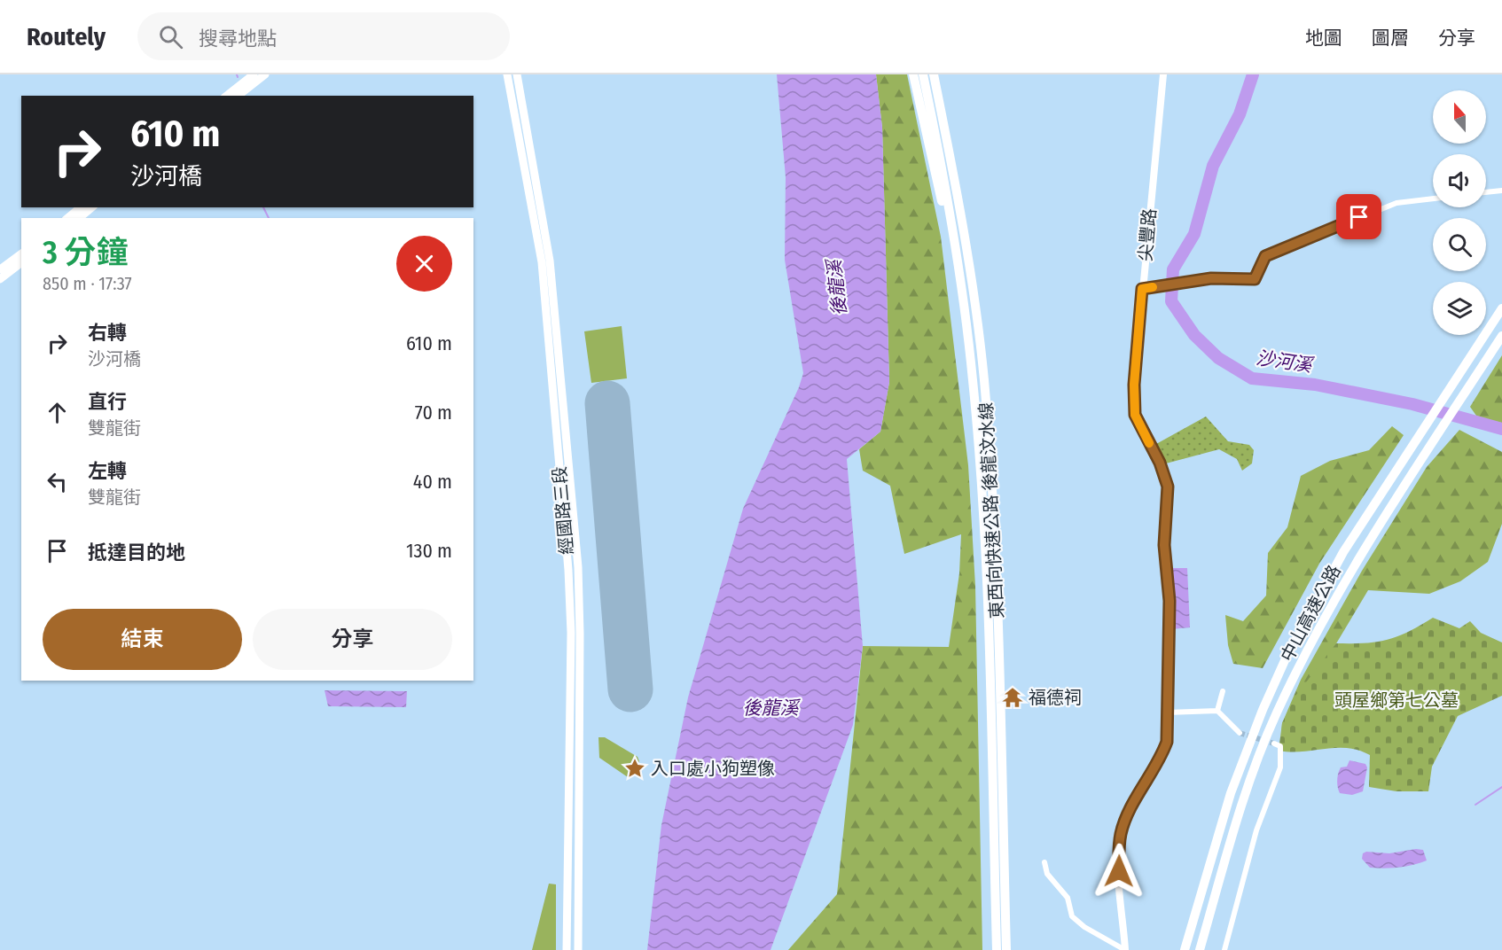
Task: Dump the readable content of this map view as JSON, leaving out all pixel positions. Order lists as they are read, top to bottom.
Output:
{
  "streets": {
    "highway": ["東西向快速公路 後龍汶水線", "中山高速公路"],
    "main road": ["經國路三段"],
    "street": ["尖豐路"]
  },
  "water": ["後龍溪", "沙河溪"],
  "parks": ["頭屋鄉第七公墓"],
  "places": {
    "temple": ["福德祠"],
    "place": ["入口處小狗塑像"]
  },
  "north": "top",
  "page": {
    "header": "Routely",
    "search": "搜尋地點",
    "nav": ["地圖", "圖層", "分享"],
    "turn": ["610 m", "沙河橋"],
    "heading": ["3 分鐘", "850 m · 17:37"],
    "list": [
      {
        "name": "右轉",
        "note": "沙河橋",
        "value": "610 m"
      },
      {
        "name": "直行",
        "note": "雙龍街",
        "value": "70 m"
      },
      {
        "name": "左轉",
        "note": "雙龍街",
        "value": "40 m"
      },
      {
        "name": "抵達目的地",
        "value": "130 m"
      }
    ],
    "buttons": ["結束", "分享"]
  }
}
